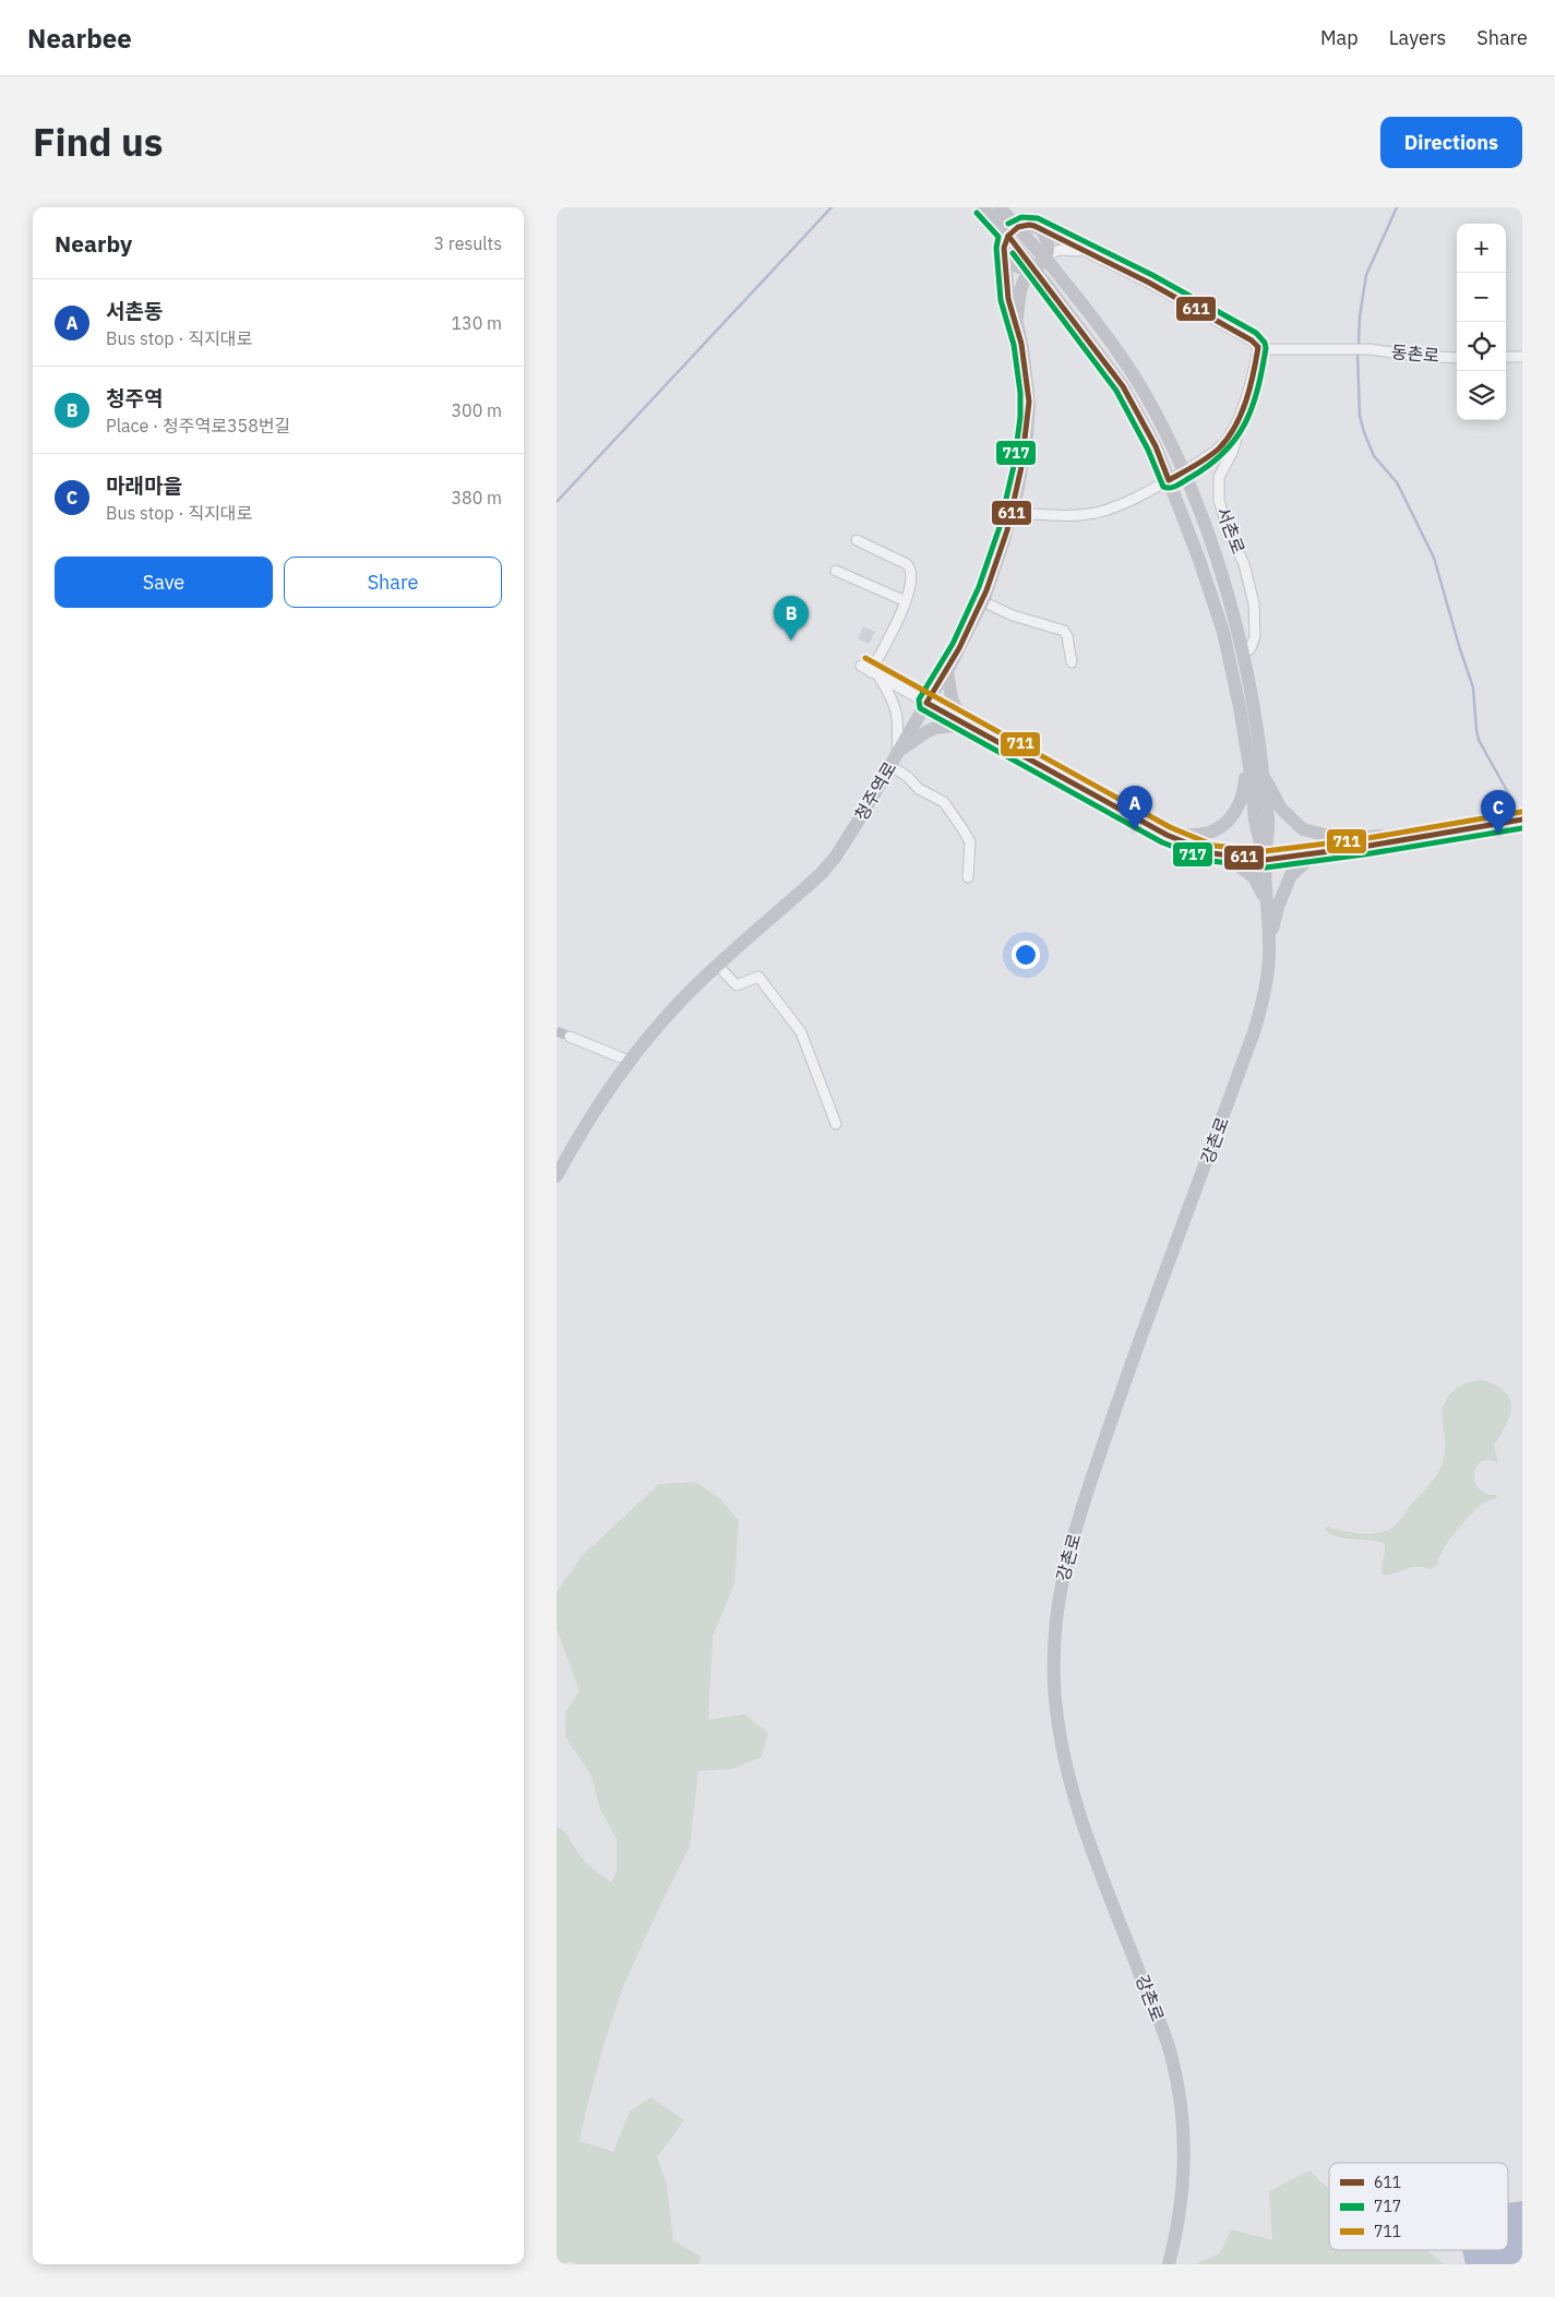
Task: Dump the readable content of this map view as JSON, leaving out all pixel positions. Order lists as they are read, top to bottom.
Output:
{
  "streets": {
    "main road": ["청주역로", "강촌로"],
    "street": ["동촌로", "서촌로"]
  },
  "crossings": [
    ["동촌로", "서촌로"]
  ],
  "lines": ["transit line 717", "transit line 611", "transit line 711"],
  "legend": ["611", "717", "711"],
  "page": {
    "header": "Nearbee",
    "nav": ["Map", "Layers", "Share"],
    "title": "Find us",
    "buttons": [
      "Directions",
      ["Save", "Share"]
    ],
    "heading": ["Nearby", "3 results"],
    "map_buttons": ["+", "−"],
    "list": [
      {
        "mark": "A",
        "name": "서촌동",
        "note": "Bus stop · 직지대로",
        "value": "130 m"
      },
      {
        "mark": "B",
        "name": "청주역",
        "note": "Place · 청주역로358번길",
        "value": "300 m"
      },
      {
        "mark": "C",
        "name": "마래마을",
        "note": "Bus stop · 직지대로",
        "value": "380 m"
      }
    ],
    "pins": ["B", "A", "C"]
  }
}
